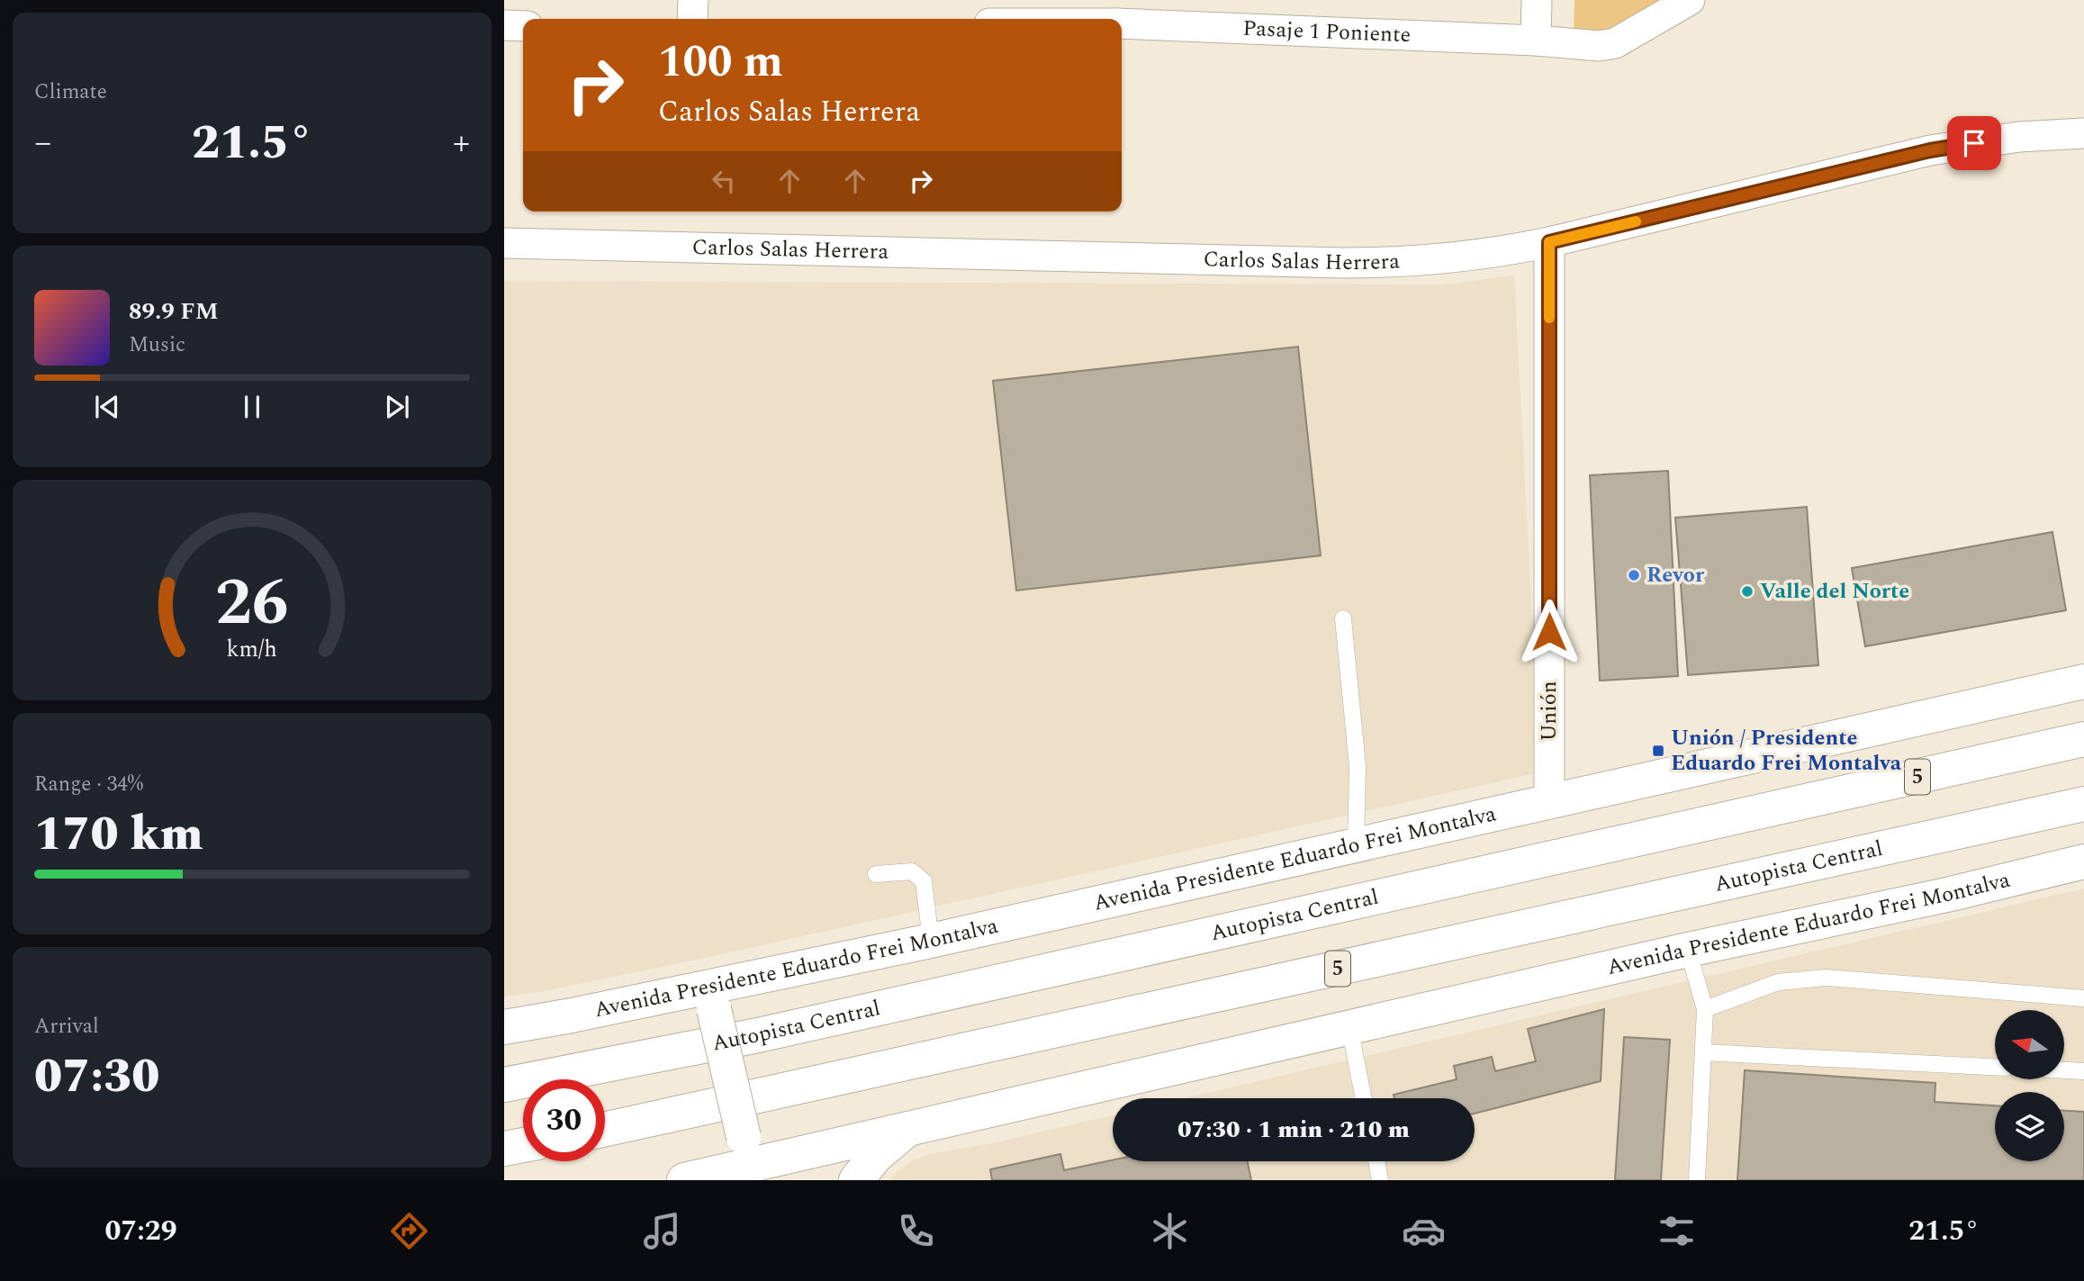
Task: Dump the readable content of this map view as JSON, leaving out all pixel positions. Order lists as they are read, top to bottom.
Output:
{
  "streets": {
    "main road": ["5", "Avenida Presidente Eduardo Frei Montalva", "Autopista Central"],
    "street": ["Pasaje 1 Poniente", "Carlos Salas Herrera", "Unión"]
  },
  "crossings": [
    ["Carlos Salas Herrera", "Unión"],
    ["Unión", "Avenida Presidente Eduardo Frei Montalva"]
  ],
  "places": {
    "other": ["Revor", "Valle del Norte"],
    "transit": ["Unión / Presidente Eduardo Frei Montalva"]
  },
  "north": "left",
  "page": {
    "tile": [
      "Climate",
      ["Range · 34%", "170 km"],
      ["Arrival", "07:30"]
    ],
    "turn": ["100 m", "Carlos Salas Herrera"],
    "heat": ["−", "21.5°", "+"],
    "song": ["89.9 FM", "Music"],
    "limit": "30",
    "trip": "07:30 · 1 min · 210 m",
    "tabs": ["07:29", "21.5°"],
    "gauge": ["26", "km/h"]
  }
}
